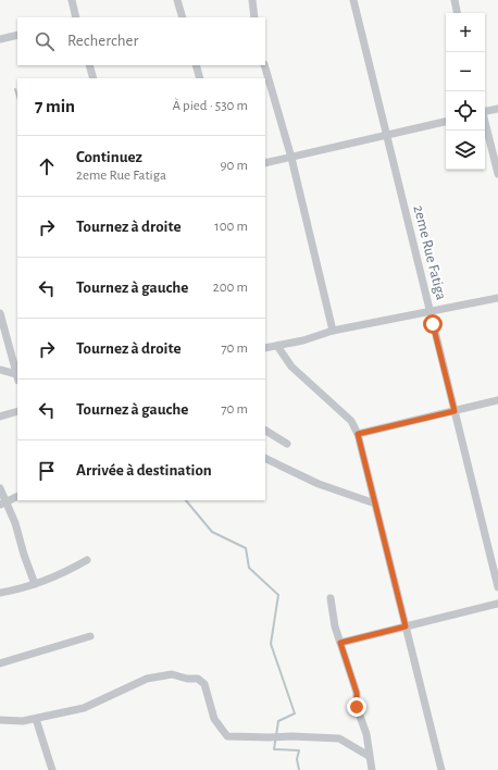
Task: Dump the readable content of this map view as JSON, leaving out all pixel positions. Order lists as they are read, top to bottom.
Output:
{
  "streets": {
    "street": ["2eme Rue Fatiga"]
  },
  "page": {
    "map_buttons": ["+", "−"],
    "search": "Rechercher",
    "heading": ["7 min", "À pied · 530 m"],
    "list": [
      ["Continuez", "2eme Rue Fatiga", "90 m"],
      ["Tournez à droite", "100 m"],
      ["Tournez à gauche", "200 m"],
      ["Tournez à droite", "70 m"],
      ["Tournez à gauche", "70 m"],
      "Arrivée à destination"
    ]
  }
}
